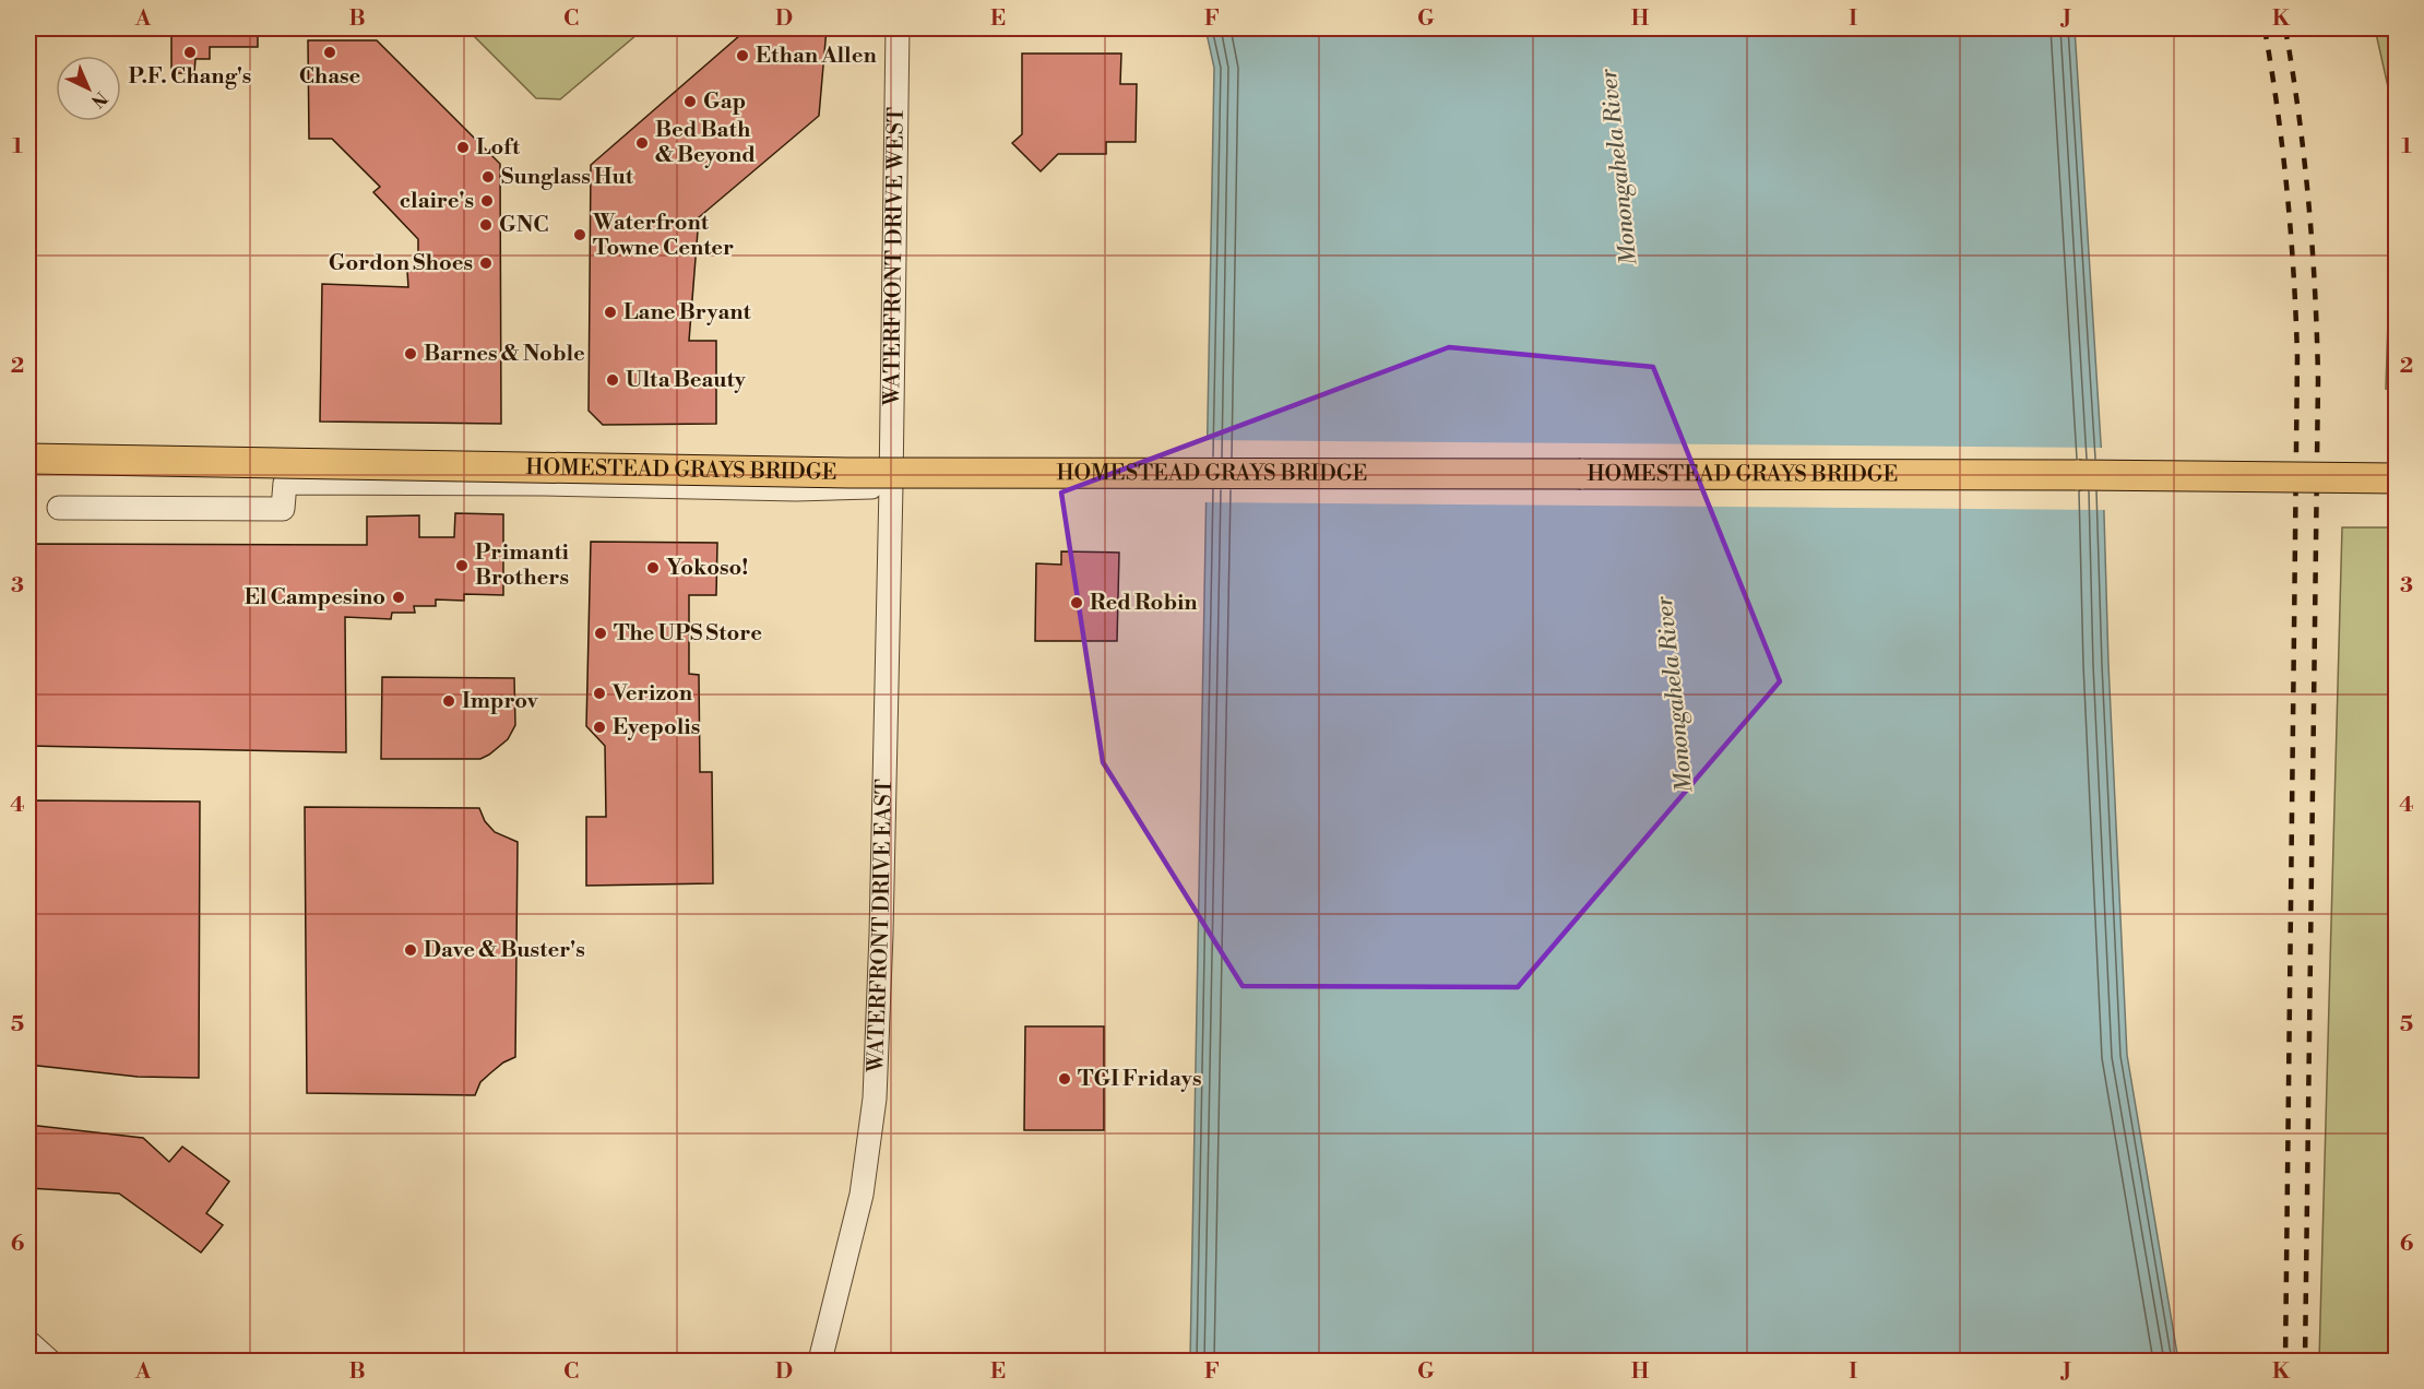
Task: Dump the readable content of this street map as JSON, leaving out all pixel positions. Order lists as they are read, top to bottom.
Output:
{
  "streets": {
    "main road": ["HOMESTEAD GRAYS BRIDGE"],
    "street": ["WATERFRONT DRIVE WEST", "WATERFRONT DRIVE EAST"]
  },
  "crossings": [
    ["WATERFRONT DRIVE WEST", "WATERFRONT DRIVE EAST"]
  ],
  "water": ["Monongahela River"],
  "places": [
    "P.F. Chang's",
    "Chase",
    "Ethan Allen",
    "Gap",
    "Bed Bath & Beyond",
    "Loft",
    "Sunglass Hut",
    "claire's",
    "GNC",
    "Waterfront Towne Center",
    "Gordon Shoes",
    "Lane Bryant",
    "Barnes & Noble",
    "Ulta Beauty",
    "Primanti Brothers",
    "Yokoso!",
    "El Campesino",
    "Red Robin",
    "The UPS Store",
    "Verizon",
    "Improv",
    "Eyepolis",
    "Dave & Buster's",
    "TGI Fridays"
  ],
  "north": "bottom right",
  "grid": {
    "columns": [
      "A",
      "B",
      "C",
      "D",
      "E",
      "F",
      "G",
      "H",
      "I",
      "J",
      "K"
    ],
    "rows": [
      "1",
      "2",
      "3",
      "4",
      "5",
      "6"
    ]
  }
}
